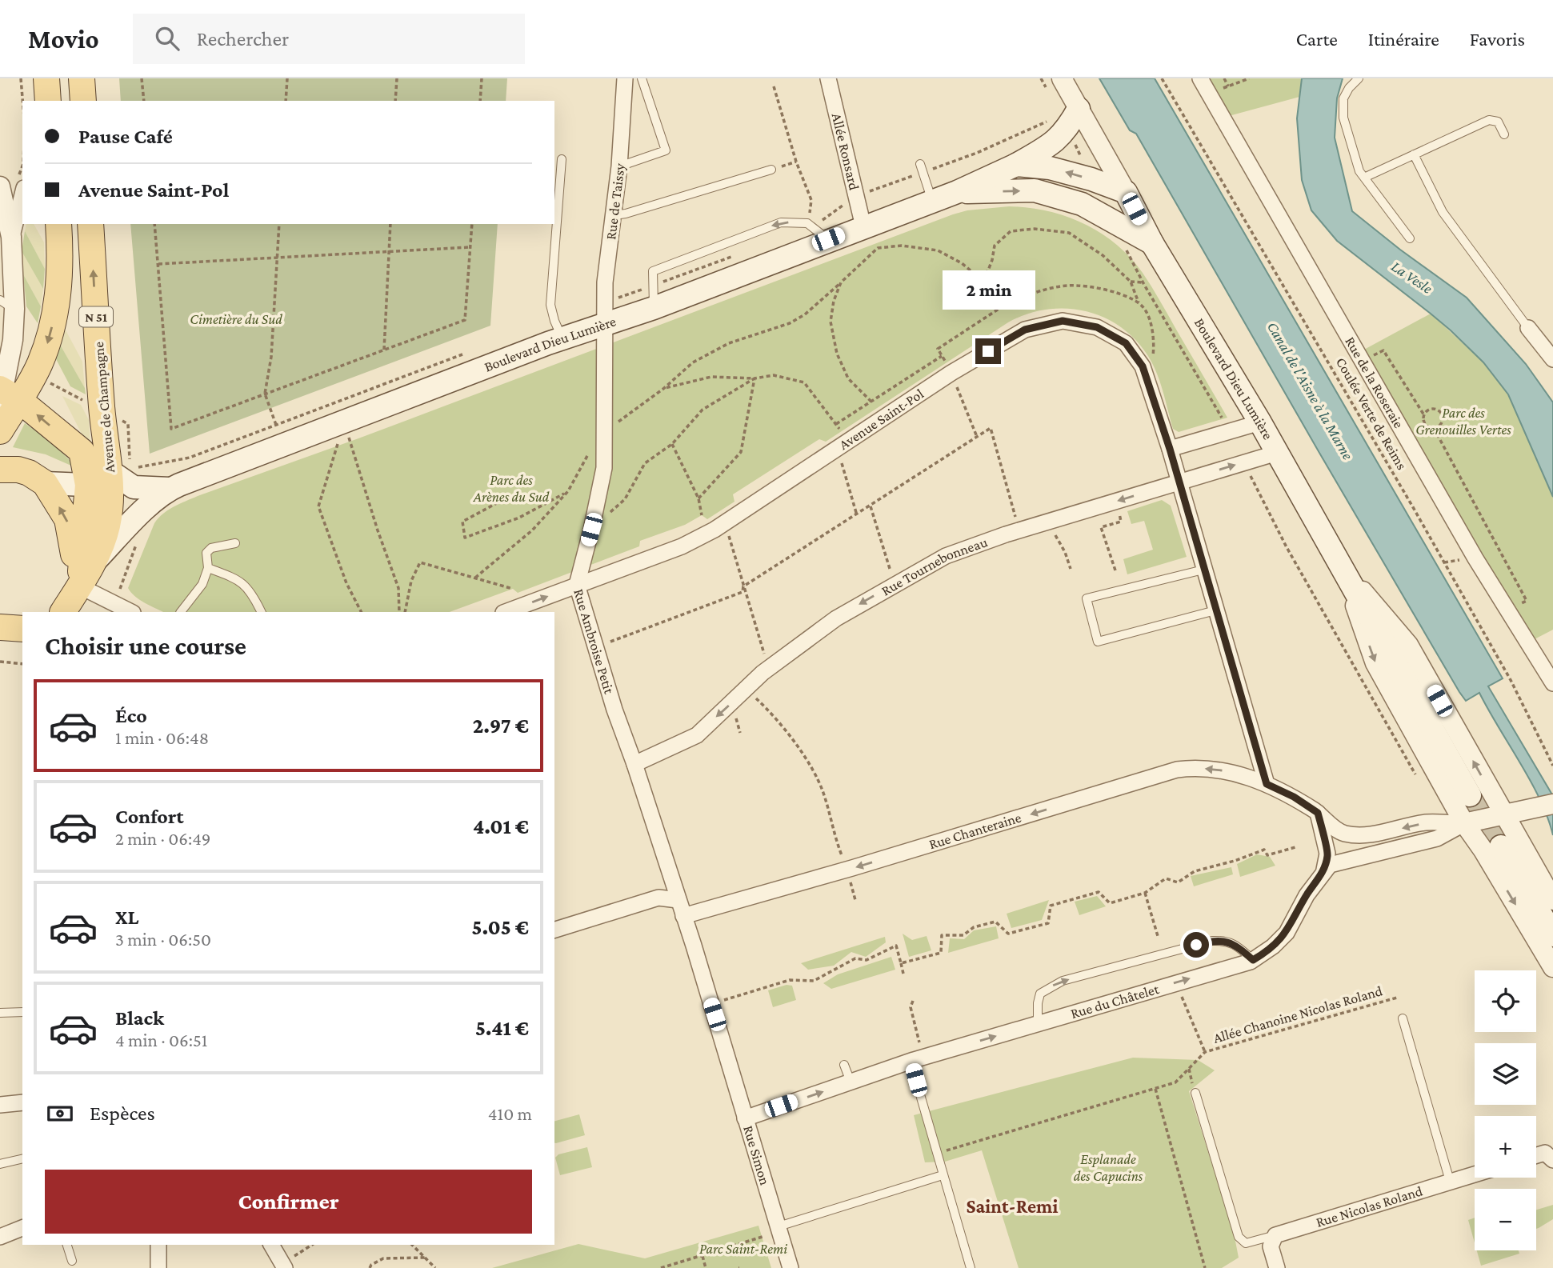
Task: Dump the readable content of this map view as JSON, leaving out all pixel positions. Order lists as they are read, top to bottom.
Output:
{
  "streets": {
    "main road": ["N 51", "Boulevard Dieu Lumière", "Avenue de Champagne"],
    "street": [
      "Allée Ronsard",
      "Rue de Taissy",
      "Rue de la Roseraie",
      "Avenue Saint-Pol",
      "Rue Tournebonneau",
      "Rue Ambroise Petit",
      "Rue Chanteraine",
      "Rue du Châtelet",
      "Rue Simon",
      "Rue Nicolas Roland"
    ],
    "path": ["Coulée Verte de Reims", "Allée Chanoine Nicolas Roland"]
  },
  "crossings": [
    ["Allée Ronsard", "Boulevard Dieu Lumière"],
    ["Rue de Taissy", "Boulevard Dieu Lumière"],
    ["Rue de Taissy", "Rue Ambroise Petit"],
    ["Boulevard Dieu Lumière", "Rue Tournebonneau"],
    ["Boulevard Dieu Lumière", "Rue Ambroise Petit"],
    ["Boulevard Dieu Lumière", "Rue Chanteraine"],
    ["Avenue Saint-Pol", "Rue Tournebonneau"],
    ["Avenue Saint-Pol", "Rue Ambroise Petit"],
    ["Avenue Saint-Pol", "Rue Chanteraine"],
    ["Rue Tournebonneau", "Rue Ambroise Petit"],
    ["Rue Ambroise Petit", "Rue Chanteraine"],
    ["Rue Ambroise Petit", "Rue Simon"],
    ["Rue Chanteraine", "Rue Simon"],
    ["Rue du Châtelet", "Rue Simon"]
  ],
  "one_way": ["Rue Chanteraine", "Rue du Châtelet"],
  "districts": ["Saint-Remi"],
  "water": ["La Vesle", "Canal de l'Aisne à la Marne"],
  "parks": [
    "Cimetière du Sud",
    "Parc des Grenouilles Vertes",
    "Parc des Arènes du Sud",
    "Esplanade des Capucins",
    "Parc Saint-Remi"
  ],
  "page": {
    "header": "Movio",
    "search": "Rechercher",
    "nav": ["Carte", "Itinéraire", "Favoris"],
    "banner": ["Pause Café", "Avenue Saint-Pol"],
    "bubble": "2 min",
    "heading": "Choisir une course",
    "list": [
      {
        "name": "Éco",
        "note": "1 min · 06:48",
        "value": "2.97 €"
      },
      {
        "name": "Confort",
        "note": "2 min · 06:49",
        "value": "4.01 €"
      },
      {
        "name": "XL",
        "note": "3 min · 06:50",
        "value": "5.05 €"
      },
      {
        "name": "Black",
        "note": "4 min · 06:51",
        "value": "5.41 €"
      }
    ],
    "map_buttons": ["+", "−"],
    "pay": ["Espèces", "410 m"],
    "buttons": "Confirmer"
  }
}
